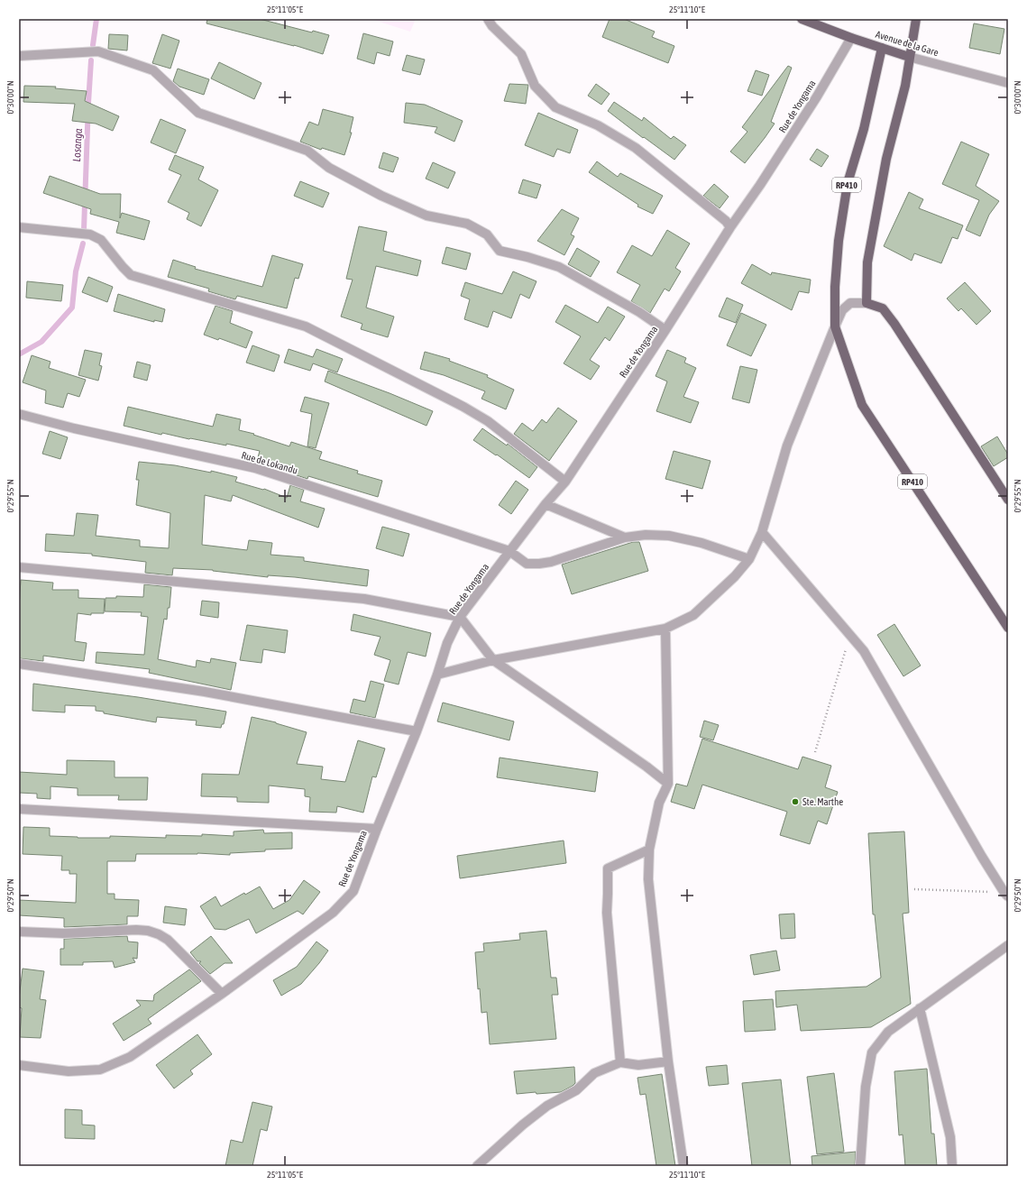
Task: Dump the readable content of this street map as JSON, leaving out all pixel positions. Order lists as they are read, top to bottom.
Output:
{
  "streets": {
    "main road": ["Avenue de la Gare", "RP410"],
    "street": ["Rue de Yongama", "Rue de Lokandu"]
  },
  "crossings": [
    ["Avenue de la Gare", "Rue de Yongama"],
    ["Avenue de la Gare", "RP410"],
    ["Rue de Yongama", "Rue de Lokandu"]
  ],
  "water": ["Losanga"],
  "places": ["Ste. Marthe"],
  "coordinates": [
    "25°11'05\"E",
    "25°11'10\"E",
    "0°30'00\"N",
    "0°29'55\"N",
    "0°29'50\"N"
  ]
}
